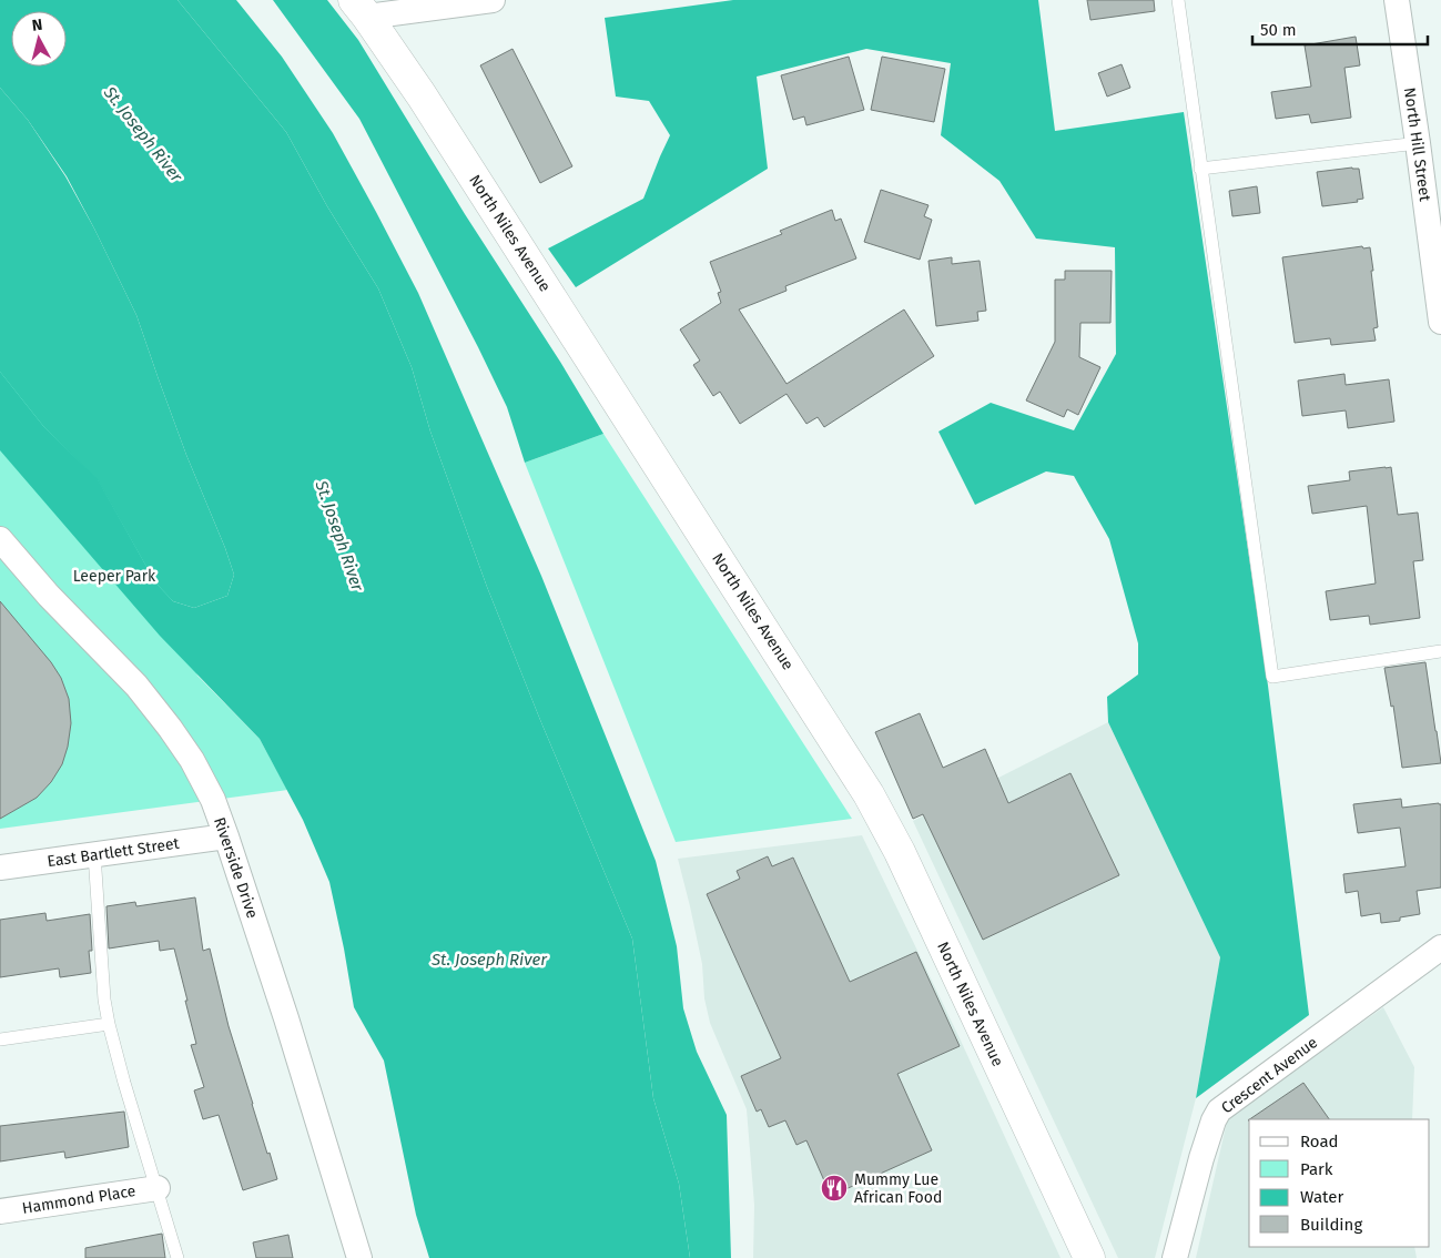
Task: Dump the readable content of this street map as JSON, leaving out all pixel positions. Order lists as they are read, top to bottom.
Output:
{
  "streets": {
    "street": [
      "North Hill Street",
      "North Niles Avenue",
      "East Bartlett Street",
      "Riverside Drive",
      "Crescent Avenue",
      "Hammond Place"
    ]
  },
  "crossings": [
    ["East Bartlett Street", "Riverside Drive"]
  ],
  "water": ["St. Joseph River"],
  "parks": ["Leeper Park"],
  "places": {
    "restaurant": ["Mummy Lue African Food"]
  },
  "legend": [
    "Road",
    "Park",
    "Water",
    "Building"
  ],
  "scale_bar": "50 m",
  "north": "top"
}
